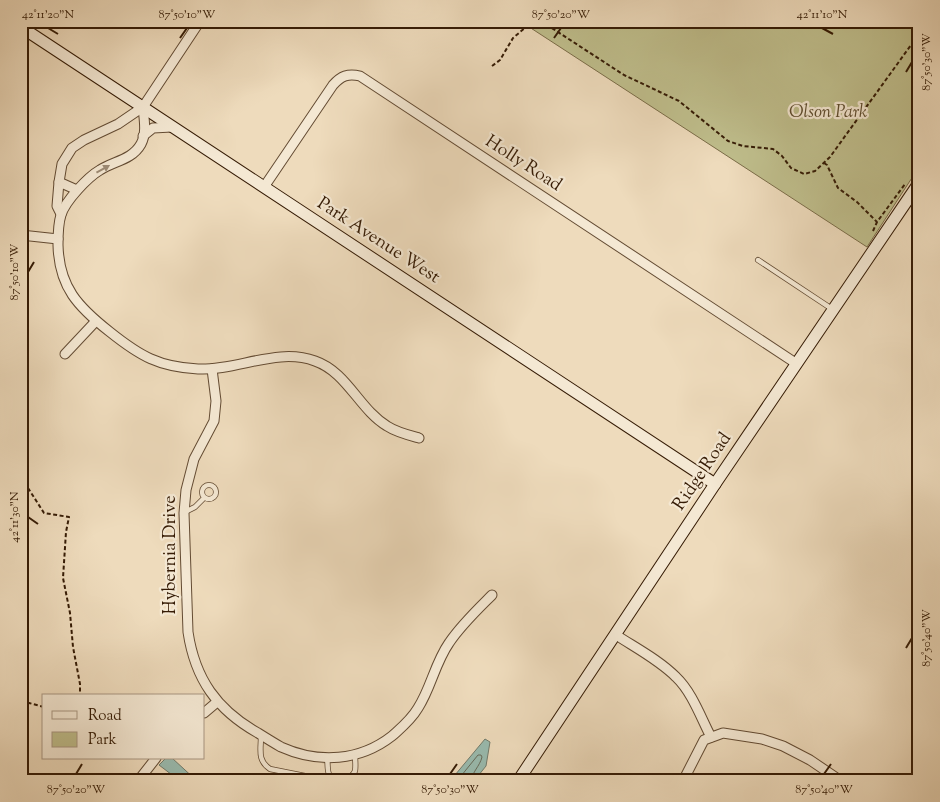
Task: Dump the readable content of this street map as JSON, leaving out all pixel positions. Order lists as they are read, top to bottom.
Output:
{
  "streets": {
    "street": [
      "Holly Road",
      "Park Avenue West",
      "Ridge Road",
      "Hybernia Drive"
    ]
  },
  "crossings": [
    ["Holly Road", "Park Avenue West"],
    ["Holly Road", "Ridge Road"],
    ["Park Avenue West", "Ridge Road"]
  ],
  "parks": ["Olson Park"],
  "legend": ["Road", "Park"],
  "coordinates": [
    "42°11'20\"N",
    "87°50'10\"W",
    "87°50'20\"W",
    "42°11'10\"N",
    "87°50'30\"W",
    "42°11'30\"N",
    "87°50'40\"W"
  ]
}
